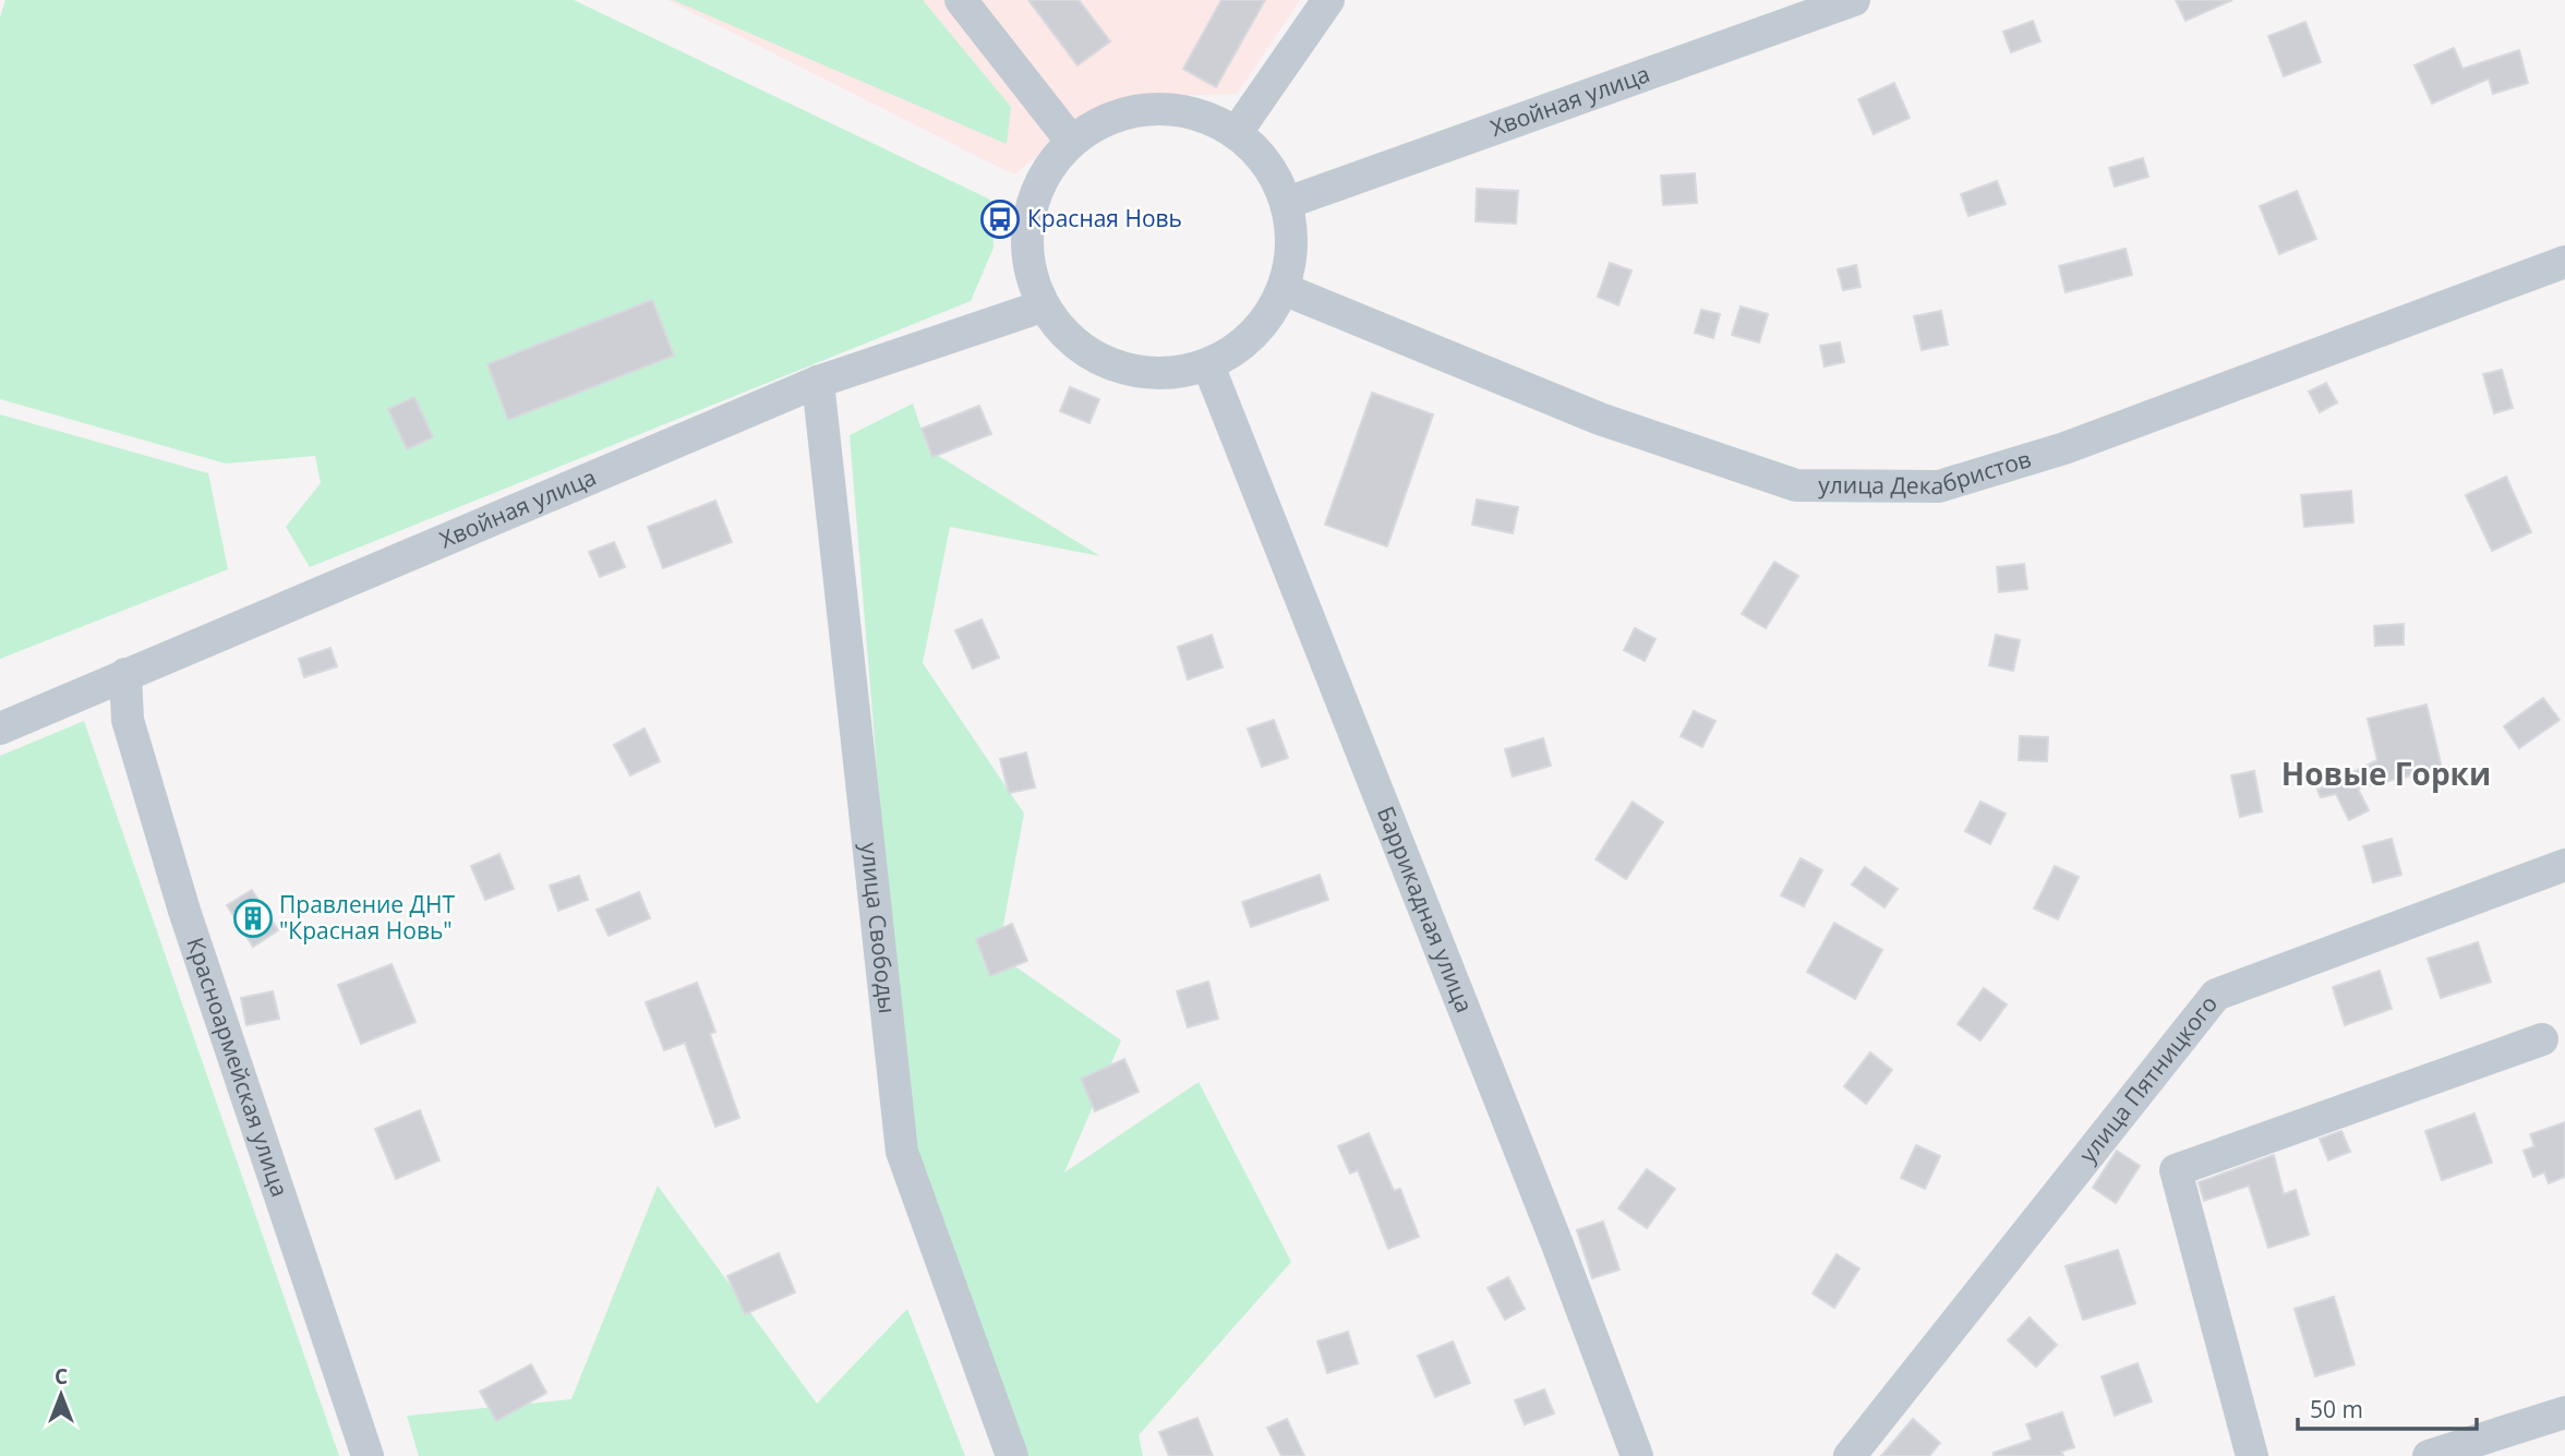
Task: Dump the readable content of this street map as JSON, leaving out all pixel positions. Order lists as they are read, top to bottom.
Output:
{
  "streets": {
    "street": [
      "Хвойная улица",
      "улица Декабристов",
      "Баррикадная улица",
      "улица Свободы",
      "Красноармейская улица",
      "улица Пятницкого"
    ]
  },
  "crossings": [
    ["Хвойная улица", "улица Декабристов"],
    ["Хвойная улица", "Баррикадная улица"],
    ["Хвойная улица", "улица Свободы"],
    ["Хвойная улица", "Красноармейская улица"],
    ["улица Декабристов", "Баррикадная улица"]
  ],
  "districts": ["Новые Горки"],
  "places": {
    "bus stop": ["Красная Новь"],
    "building": ["Правление ДНТ \"Красная Новь\""]
  },
  "scale_bar": "50 m",
  "north": "top"
}
